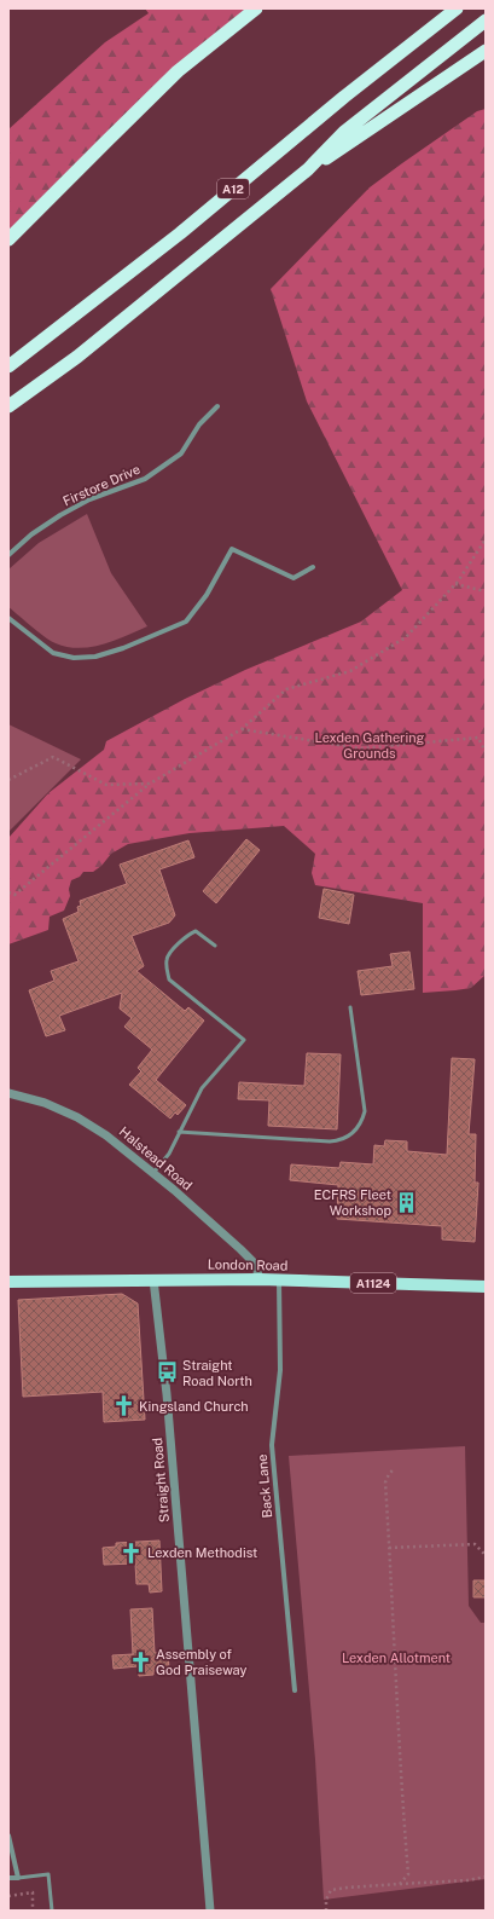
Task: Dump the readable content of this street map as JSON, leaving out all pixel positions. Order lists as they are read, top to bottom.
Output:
{
  "streets": {
    "highway": ["A12"],
    "main road": ["London Road", "A1124"],
    "street": [
      "Firstore Drive",
      "Halstead Road",
      "Straight Road",
      "Back Lane"
    ]
  },
  "crossings": [
    ["Halstead Road", "London Road"],
    ["London Road", "Straight Road"],
    ["London Road", "Back Lane"]
  ],
  "parks": ["Lexden Gathering Grounds", "Lexden Allotment"],
  "places": {
    "building": ["ECFRS Fleet Workshop"],
    "bus stop": ["Straight Road North"],
    "church": ["Kingsland Church", "Lexden Methodist", "Assembly of God Praiseway"]
  }
}
